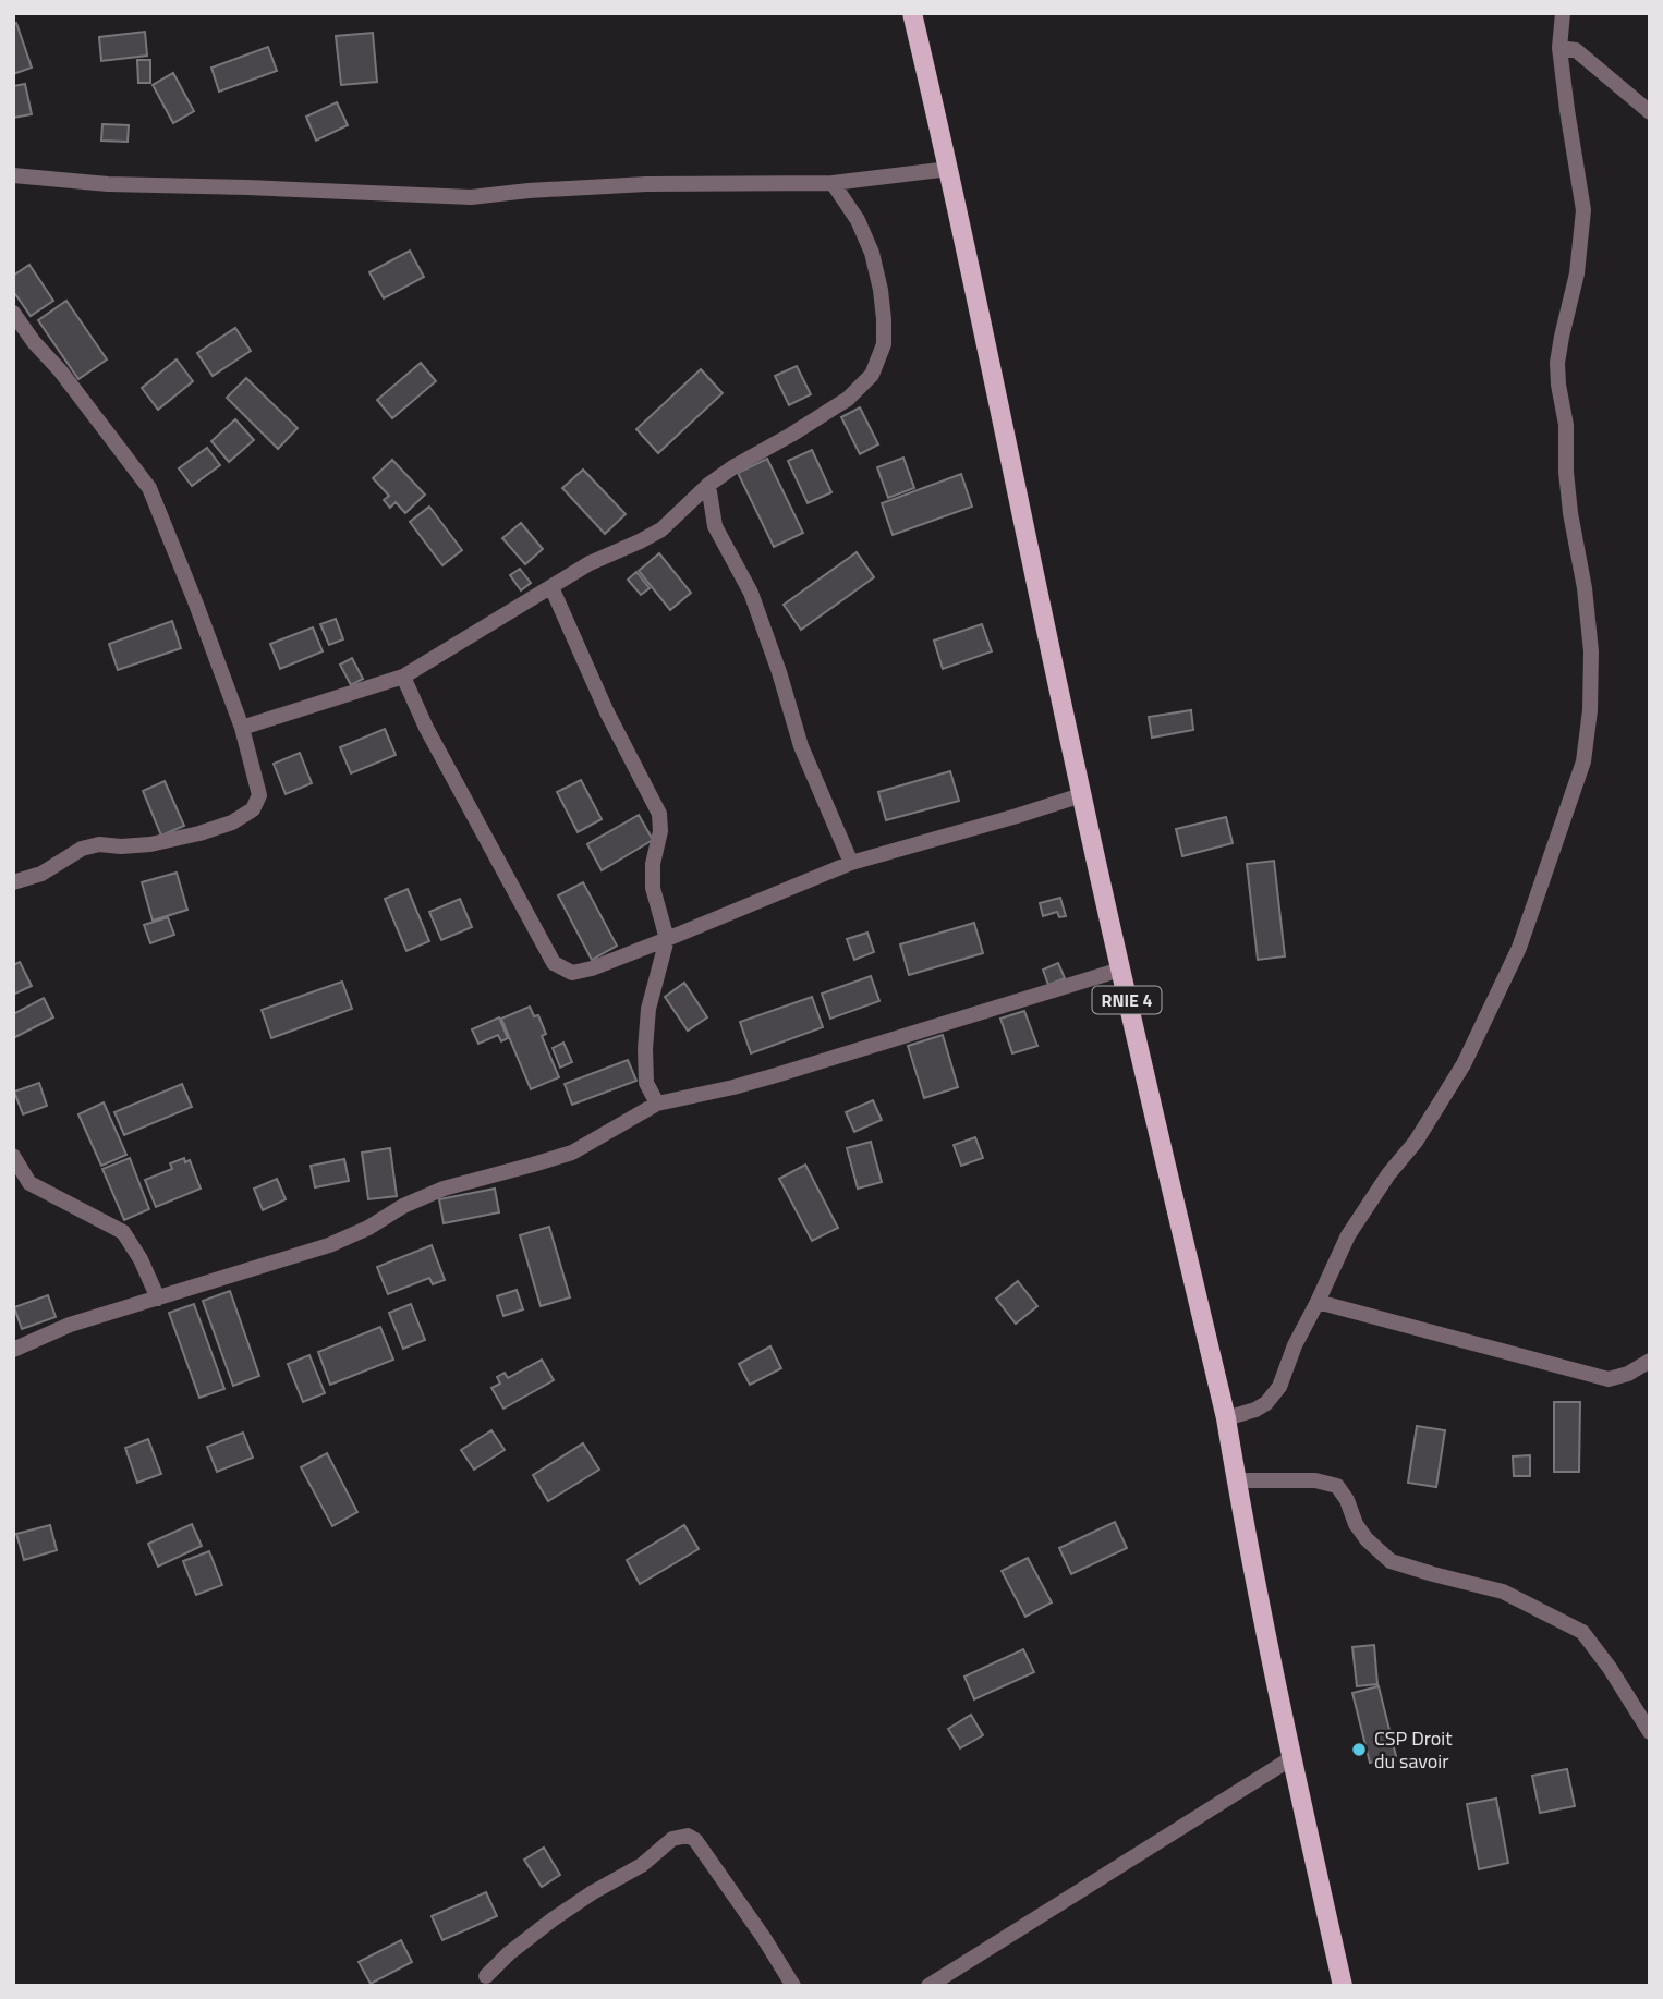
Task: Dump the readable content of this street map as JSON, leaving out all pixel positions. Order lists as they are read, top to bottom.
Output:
{
  "streets": {
    "main road": ["RNIE 4"]
  },
  "places": ["CSP Droit du savoir"]
}
